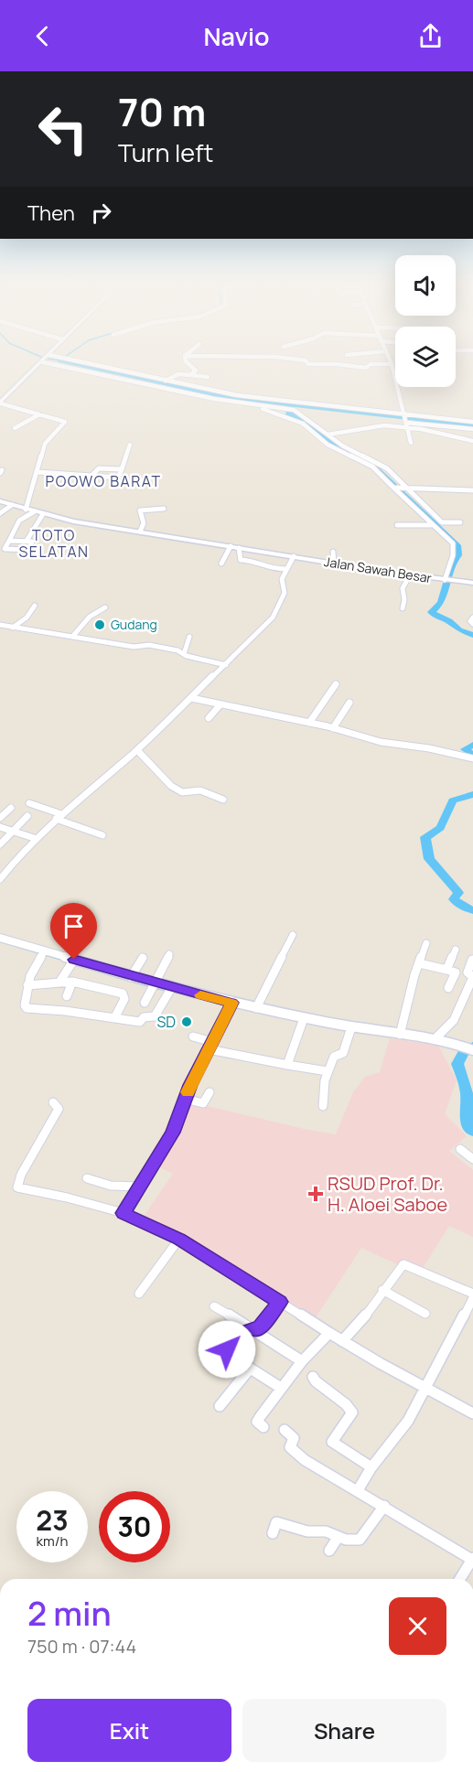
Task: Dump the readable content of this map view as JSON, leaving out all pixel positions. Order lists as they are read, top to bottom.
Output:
{
  "streets": {
    "main road": ["Jalan Sawah Besar"]
  },
  "districts": ["POOWO BARAT", "TOTO SELATAN"],
  "places": {
    "other": ["Gudang", "SD"],
    "health": ["RSUD Prof. Dr. H. Aloei Saboe"]
  },
  "page": {
    "header": "Navio",
    "turn": ["70 m", "Turn left"],
    "then": "Then",
    "speed": "23 km/h",
    "limit": "30",
    "heading": ["2 min", "750 m · 07:44"],
    "buttons": ["Exit", "Share"]
  }
}
